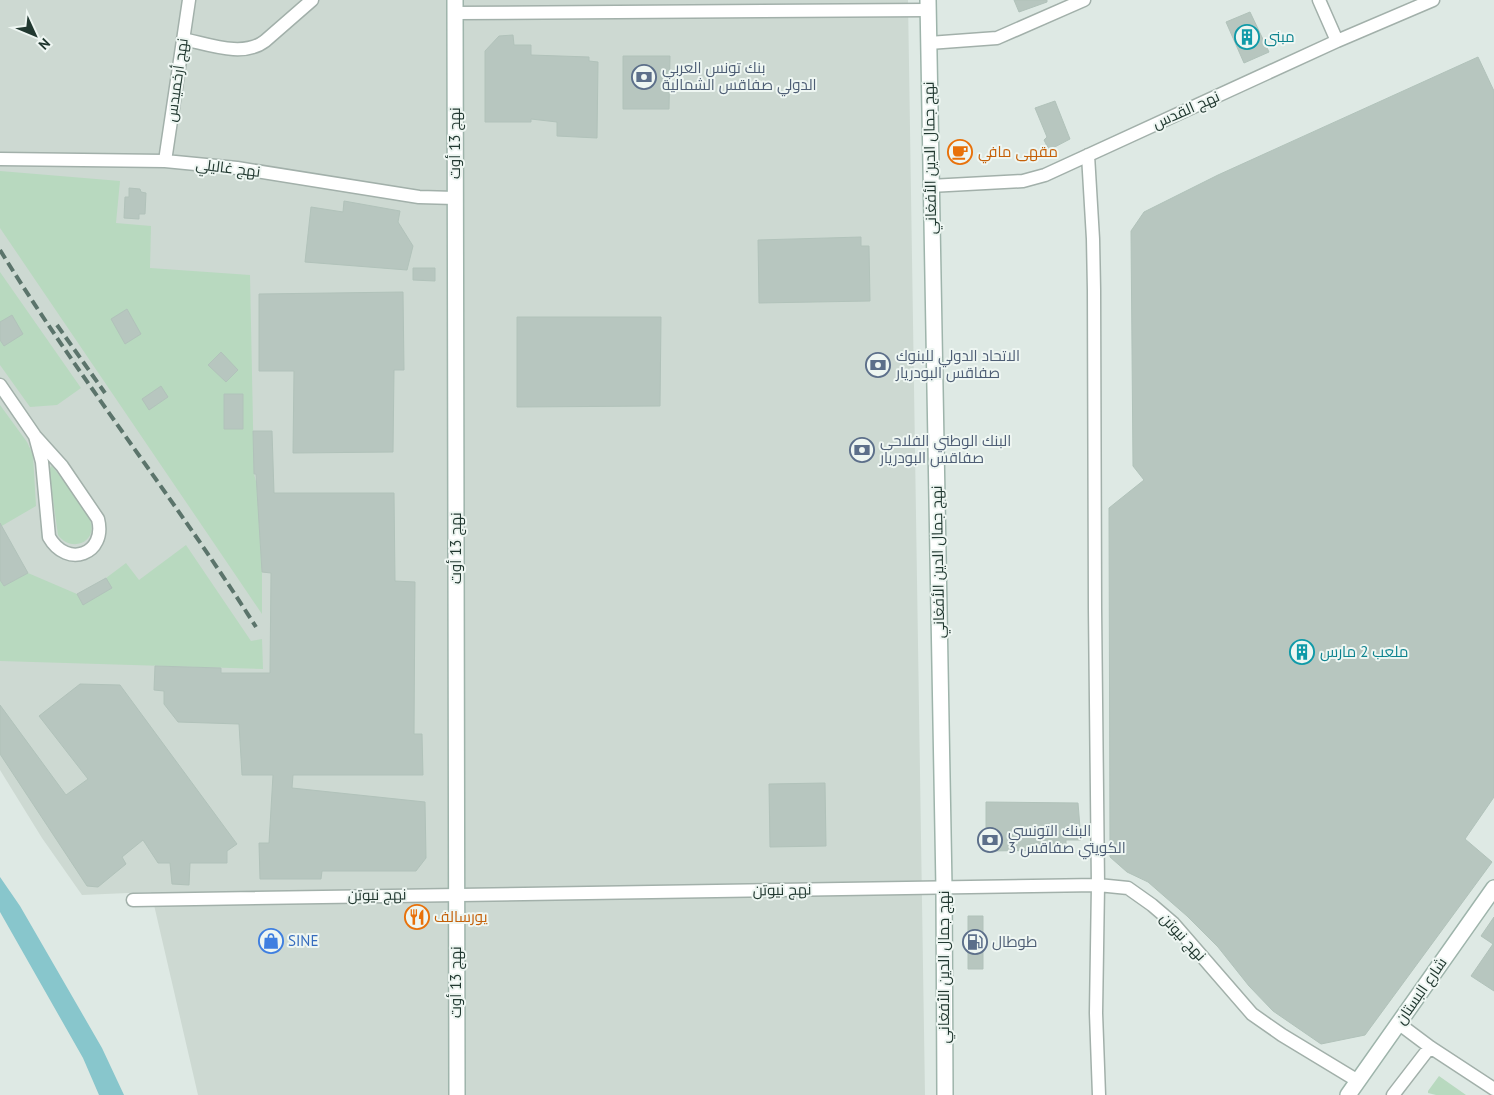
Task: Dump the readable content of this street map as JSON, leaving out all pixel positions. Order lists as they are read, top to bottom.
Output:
{
  "streets": {
    "main road": ["نهج 13 أوت", "نهج جمال الدين الأفغاني", "شارع البستان"],
    "street": [
      "نهج أرخميدس",
      "نهج القدس",
      "نهج غاليلي",
      "نهج نيوتن"
    ]
  },
  "crossings": [
    ["نهج أرخميدس", "نهج غاليلي"],
    ["نهج القدس", "نهج جمال الدين الأفغاني"],
    ["نهج 13 أوت", "نهج غاليلي"],
    ["نهج 13 أوت", "نهج نيوتن"],
    ["نهج جمال الدين الأفغاني", "نهج نيوتن"],
    ["نهج نيوتن", "شارع البستان"]
  ],
  "places": {
    "building": ["مبنى", "ملعب 2 مارس"],
    "bank": [
      "بنك تونس العربي الدولي صفاقس الشمالية",
      "الاتحاد الدولي للبنوك صفاقس البودريار",
      "البنك الوطني الفلاحي صفاقس البودريار",
      "البنك التونسي الكويتي صفاقس 3"
    ],
    "cafe": ["مقهى مافي"],
    "restaurant": ["يورسالف"],
    "shop": ["SINE"],
    "fuel station": ["طوطال"]
  },
  "north": "bottom right"
}
